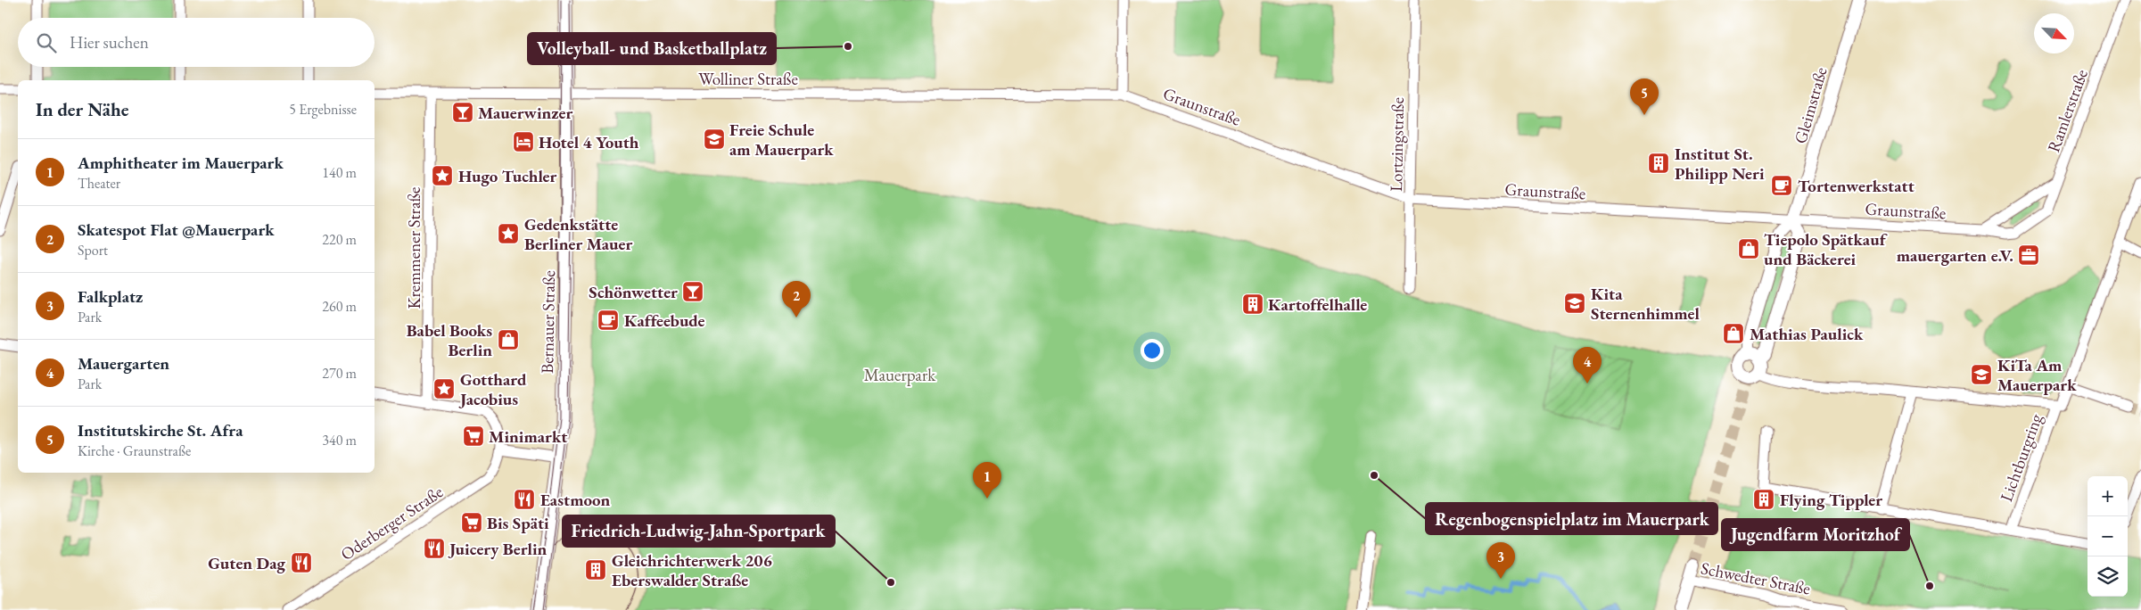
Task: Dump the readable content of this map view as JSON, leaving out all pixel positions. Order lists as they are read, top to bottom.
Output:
{
  "streets": {
    "main road": ["Bernauer Straße"],
    "street": [
      "Wolliner Straße",
      "Gleimstraße",
      "Graunstraße",
      "Ramlerstraße",
      "Lortzingstraße",
      "Kremmener Straße",
      "Lichtburgring",
      "Oderberger Straße",
      "Schwedter Straße"
    ]
  },
  "crossings": [
    ["Wolliner Straße", "Graunstraße"],
    ["Wolliner Straße", "Kremmener Straße"],
    ["Wolliner Straße", "Bernauer Straße"],
    ["Gleimstraße", "Graunstraße"],
    ["Gleimstraße", "Lichtburgring"],
    ["Graunstraße", "Ramlerstraße"],
    ["Graunstraße", "Lortzingstraße"]
  ],
  "parks": ["Mauerpark"],
  "places": {
    "other": [
      "Volleyball- und Basketballplatz",
      "Regenbogenspielplatz im Mauerpark",
      "Friedrich-Ludwig-Jahn-Sportpark",
      "Jugendfarm Moritzhof"
    ],
    "bar": ["Mauerwinzer", "Schönwetter"],
    "school or university": ["Freie Schule am Mauerpark", "Kita Sternenhimmel", "KiTa Am Mauerpark"],
    "hotel": ["Hotel 4 Youth"],
    "building": [
      "Institut St. Philipp Neri",
      "Kartoffelhalle",
      "Flying Tippler",
      "Gleichrichterwerk 206 Eberswalder Straße"
    ],
    "place": ["Hugo Tuchler", "Gedenkstätte Berliner Mauer", "Gotthard Jacobius"],
    "cafe": ["Tortenwerkstatt", "Kaffeebude"],
    "shop": ["Tiepolo Spätkauf und Bäckerei", "Mathias Paulick", "Babel Books Berlin"],
    "office": ["mauergarten e.V."],
    "supermarket": ["Minimarkt", "Bis Späti"],
    "restaurant": ["Eastmoon", "Juicery Berlin", "Guten Dag"]
  },
  "north": "bottom right",
  "page": {
    "search": "Hier suchen",
    "pins": [
      "5",
      "2",
      "4",
      "1",
      "3"
    ],
    "heading": ["In der Nähe", "5 Ergebnisse"],
    "list": [
      {
        "mark": "1",
        "name": "Amphitheater im Mauerpark",
        "note": "Theater",
        "value": "140 m"
      },
      {
        "mark": "2",
        "name": "Skatespot Flat @Mauerpark",
        "note": "Sport",
        "value": "220 m"
      },
      {
        "mark": "3",
        "name": "Falkplatz",
        "note": "Park",
        "value": "260 m"
      },
      {
        "mark": "4",
        "name": "Mauergarten",
        "note": "Park",
        "value": "270 m"
      },
      {
        "mark": "5",
        "name": "Institutskirche St. Afra",
        "note": "Kirche · Graunstraße",
        "value": "340 m"
      }
    ],
    "map_buttons": ["+", "−"]
  }
}
